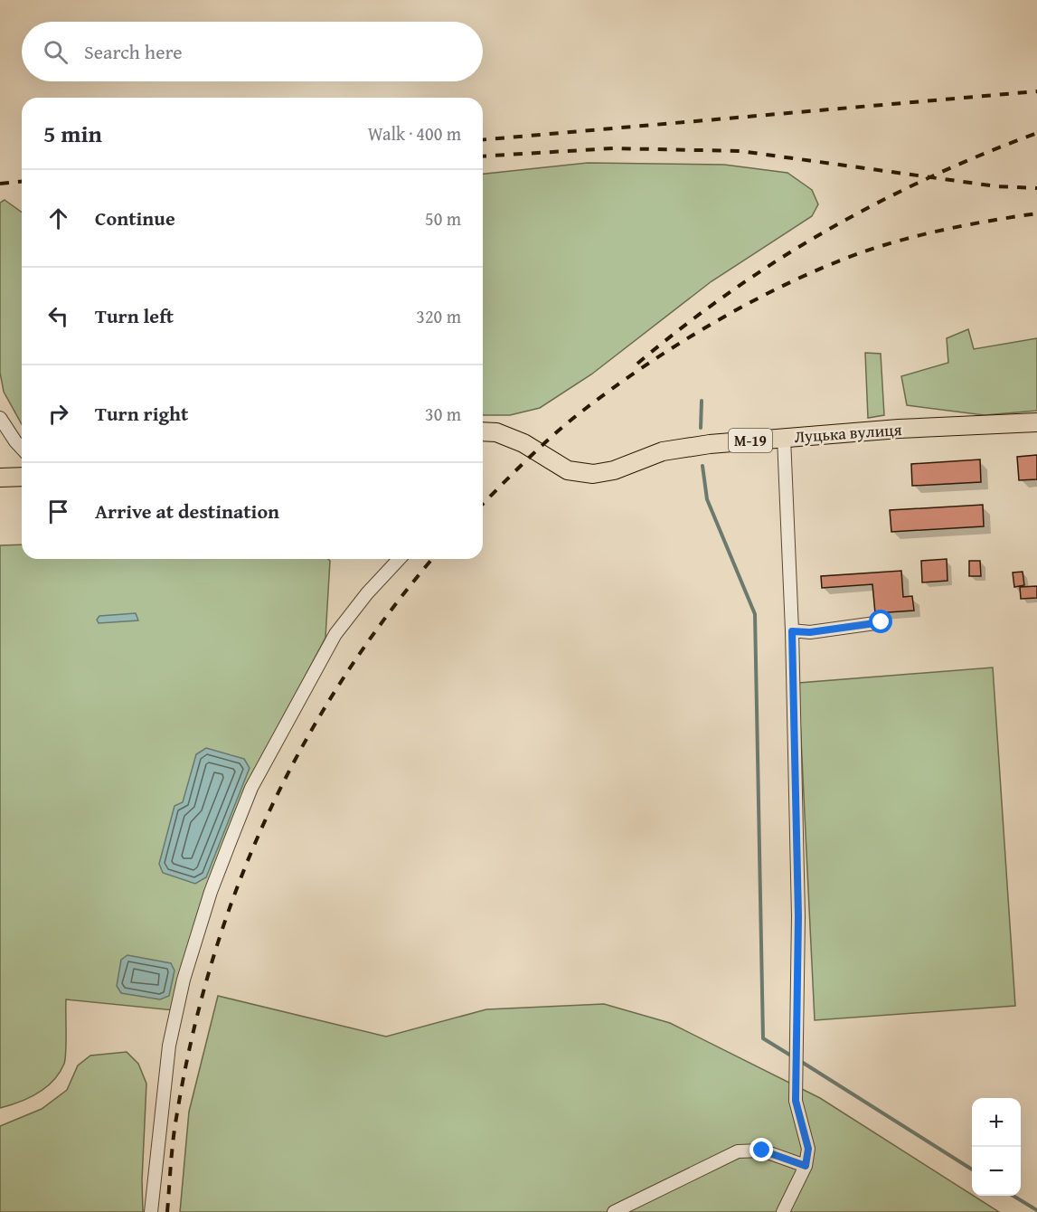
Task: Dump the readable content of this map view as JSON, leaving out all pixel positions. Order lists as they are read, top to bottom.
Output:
{
  "streets": {
    "highway": ["Луцька вулиця", "М-19"]
  },
  "page": {
    "search": "Search here",
    "heading": ["5 min", "Walk · 400 m"],
    "list": [
      ["Continue", "50 m"],
      ["Turn left", "320 m"],
      ["Turn right", "30 m"],
      "Arrive at destination"
    ],
    "map_buttons": ["+", "−"]
  }
}
